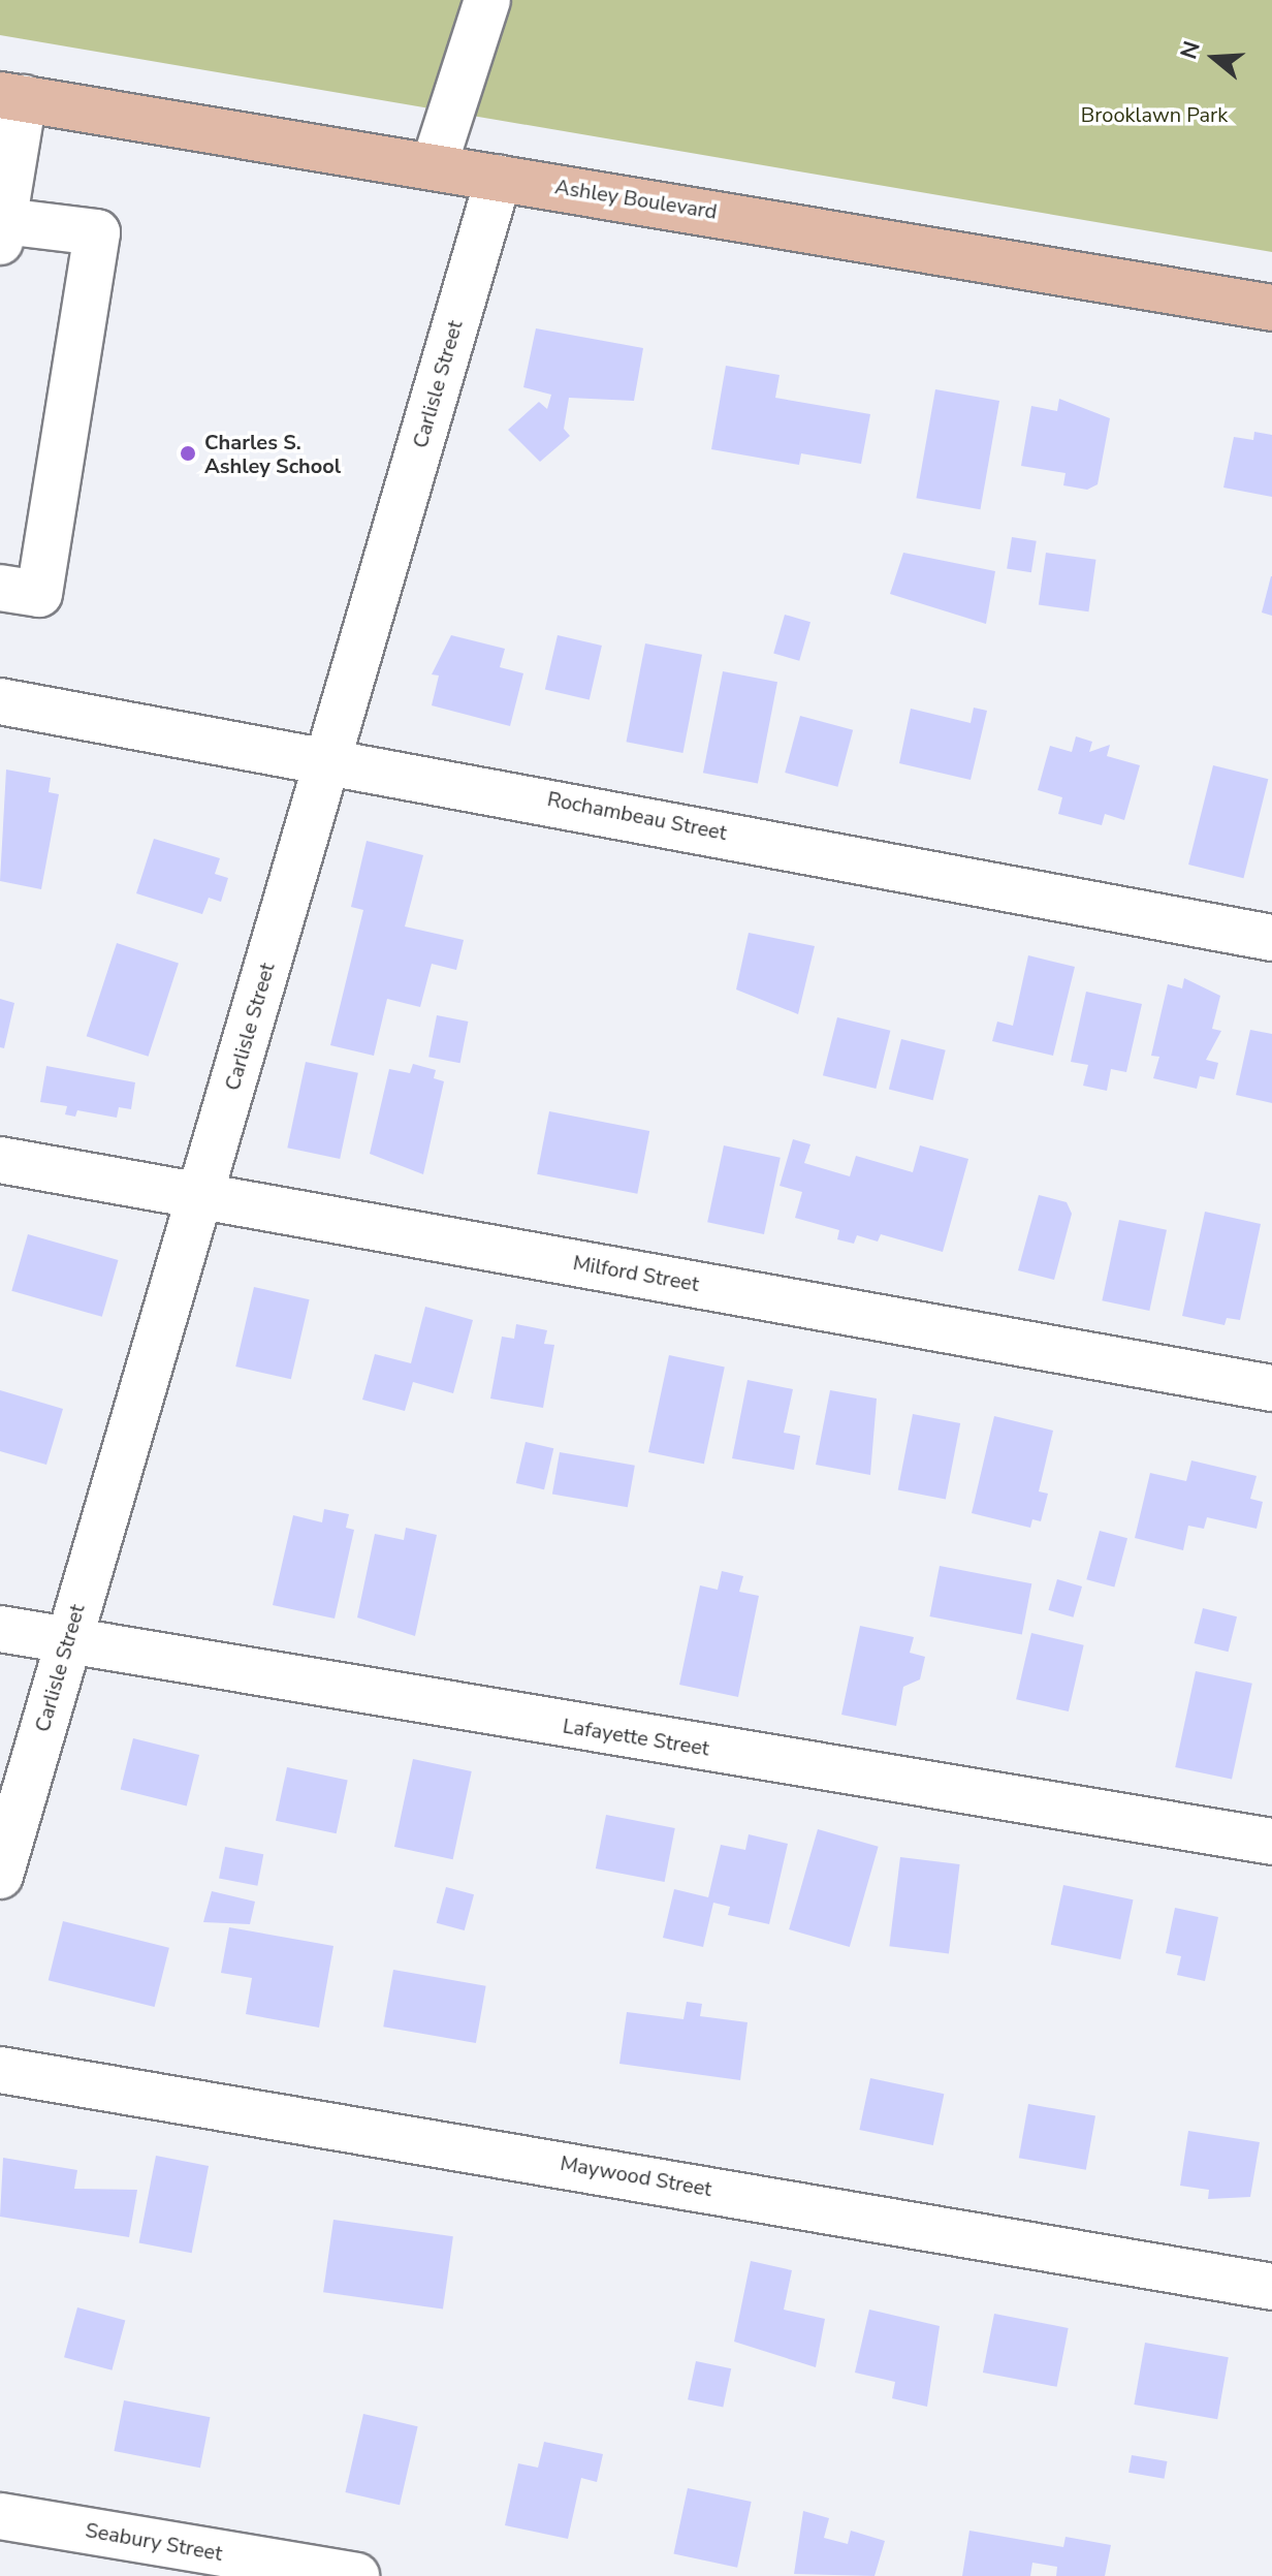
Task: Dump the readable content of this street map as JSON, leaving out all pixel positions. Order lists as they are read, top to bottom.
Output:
{
  "streets": {
    "main road": ["Ashley Boulevard"],
    "street": [
      "Carlisle Street",
      "Rochambeau Street",
      "Milford Street",
      "Lafayette Street",
      "Maywood Street",
      "Seabury Street"
    ]
  },
  "crossings": [
    ["Ashley Boulevard", "Carlisle Street"],
    ["Carlisle Street", "Rochambeau Street"],
    ["Carlisle Street", "Milford Street"],
    ["Carlisle Street", "Lafayette Street"]
  ],
  "parks": ["Brooklawn Park"],
  "places": ["Charles S. Ashley School"],
  "north": "left"
}
